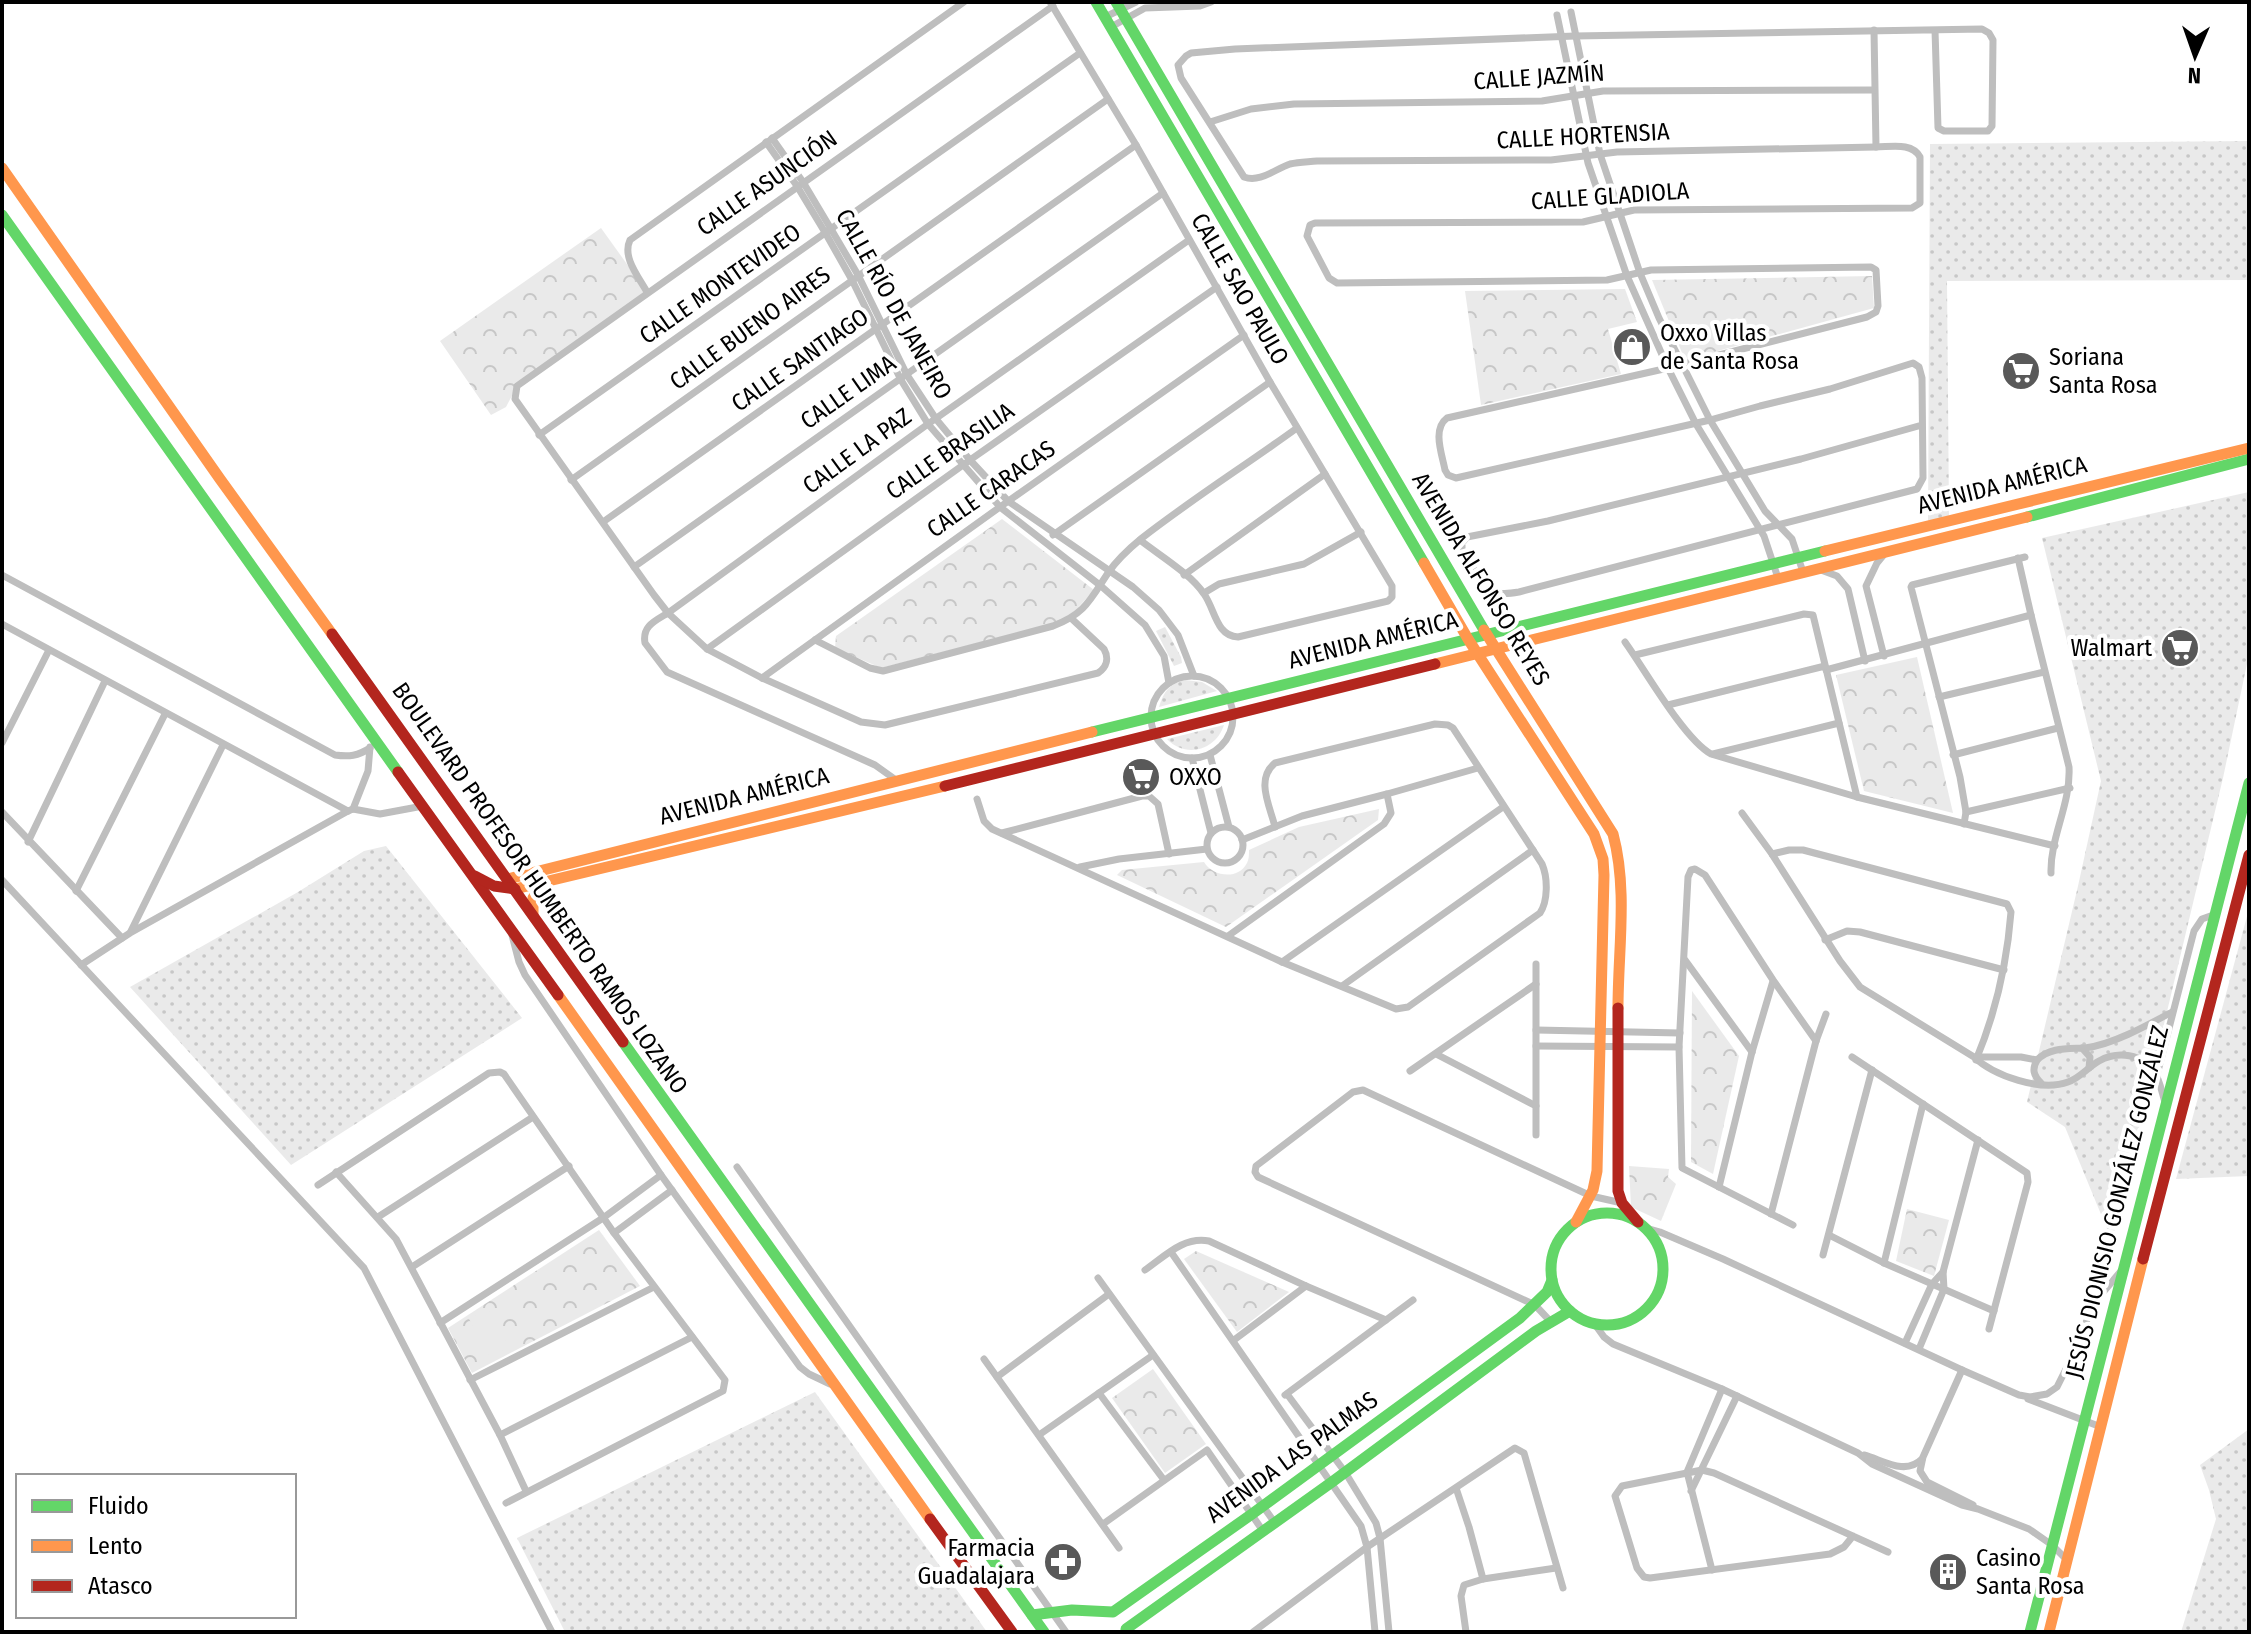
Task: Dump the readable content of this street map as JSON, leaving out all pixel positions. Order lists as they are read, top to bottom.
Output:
{
  "streets": {
    "main road": [
      "AVENIDA AMÉRICA",
      "AVENIDA ALFONSO REYES",
      "BOULEVARD PROFESOR HUMBERTO RAMOS LOZANO",
      "JESÚS DIONISIO GONZÁLEZ GONZÁLEZ",
      "AVENIDA LAS PALMAS"
    ],
    "street": [
      "CALLE JAZMÍN",
      "CALLE HORTENSIA",
      "CALLE ASUNCIÓN",
      "CALLE GLADIOLA",
      "CALLE MONTEVIDEO",
      "CALLE SAO PAULO",
      "CALLE RÍO DE JANEIRO",
      "CALLE BUENO AIRES",
      "CALLE SANTIAGO",
      "CALLE LIMA",
      "CALLE LA PAZ",
      "CALLE BRASILIA",
      "CALLE CARACAS"
    ]
  },
  "crossings": [
    ["CALLE JAZMÍN", "CALLE HORTENSIA"],
    ["CALLE HORTENSIA", "CALLE GLADIOLA"],
    ["CALLE ASUNCIÓN", "CALLE MONTEVIDEO"],
    ["CALLE ASUNCIÓN", "CALLE SAO PAULO"],
    ["CALLE ASUNCIÓN", "CALLE RÍO DE JANEIRO"],
    ["CALLE MONTEVIDEO", "CALLE SAO PAULO"],
    ["CALLE MONTEVIDEO", "CALLE RÍO DE JANEIRO"],
    ["CALLE SAO PAULO", "CALLE BUENO AIRES"],
    ["CALLE SAO PAULO", "CALLE SANTIAGO"],
    ["CALLE SAO PAULO", "CALLE LIMA"],
    ["CALLE SAO PAULO", "CALLE LA PAZ"],
    ["CALLE SAO PAULO", "CALLE BRASILIA"],
    ["CALLE SAO PAULO", "CALLE CARACAS"],
    ["CALLE RÍO DE JANEIRO", "CALLE BUENO AIRES"],
    ["CALLE RÍO DE JANEIRO", "CALLE SANTIAGO"],
    ["CALLE RÍO DE JANEIRO", "CALLE LIMA"],
    ["CALLE RÍO DE JANEIRO", "CALLE LA PAZ"],
    ["CALLE RÍO DE JANEIRO", "CALLE BRASILIA"],
    ["CALLE RÍO DE JANEIRO", "CALLE CARACAS"],
    ["CALLE LA PAZ", "AVENIDA AMÉRICA"],
    ["AVENIDA AMÉRICA", "AVENIDA ALFONSO REYES"],
    ["AVENIDA AMÉRICA", "BOULEVARD PROFESOR HUMBERTO RAMOS LOZANO"],
    ["AVENIDA ALFONSO REYES", "AVENIDA LAS PALMAS"]
  ],
  "places": {
    "shop": ["Oxxo Villas de Santa Rosa"],
    "supermarket": ["Soriana Santa Rosa", "Walmart", "OXXO"],
    "pharmacy": ["Farmacia Guadalajara"],
    "building": ["Casino Santa Rosa"]
  },
  "legend": ["Fluido", "Lento", "Atasco"],
  "north": "bottom"
}
